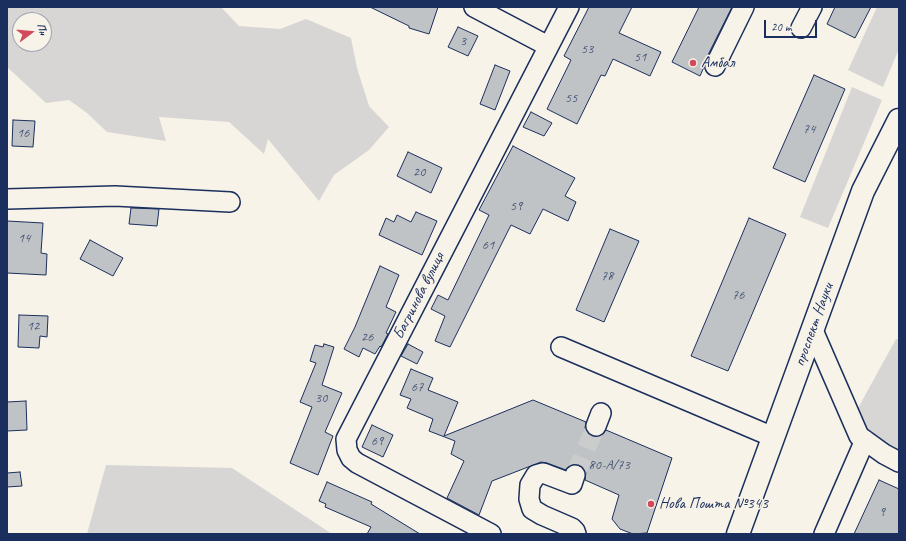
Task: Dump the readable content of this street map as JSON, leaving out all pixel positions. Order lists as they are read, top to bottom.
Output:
{
  "streets": {
    "main road": ["проспект Науки"],
    "street": ["Багринова вулиця"]
  },
  "places": ["Амбал", "Нова Пошта №343"],
  "house_numbers": [
    "3",
    "53",
    "51",
    "55",
    "74",
    "16",
    "20",
    "59",
    "14",
    "61",
    "78",
    "76",
    "12",
    "26",
    "67",
    "30",
    "69",
    "80-А/73",
    "9"
  ],
  "scale_bar": "20 m",
  "north": "right"
}
